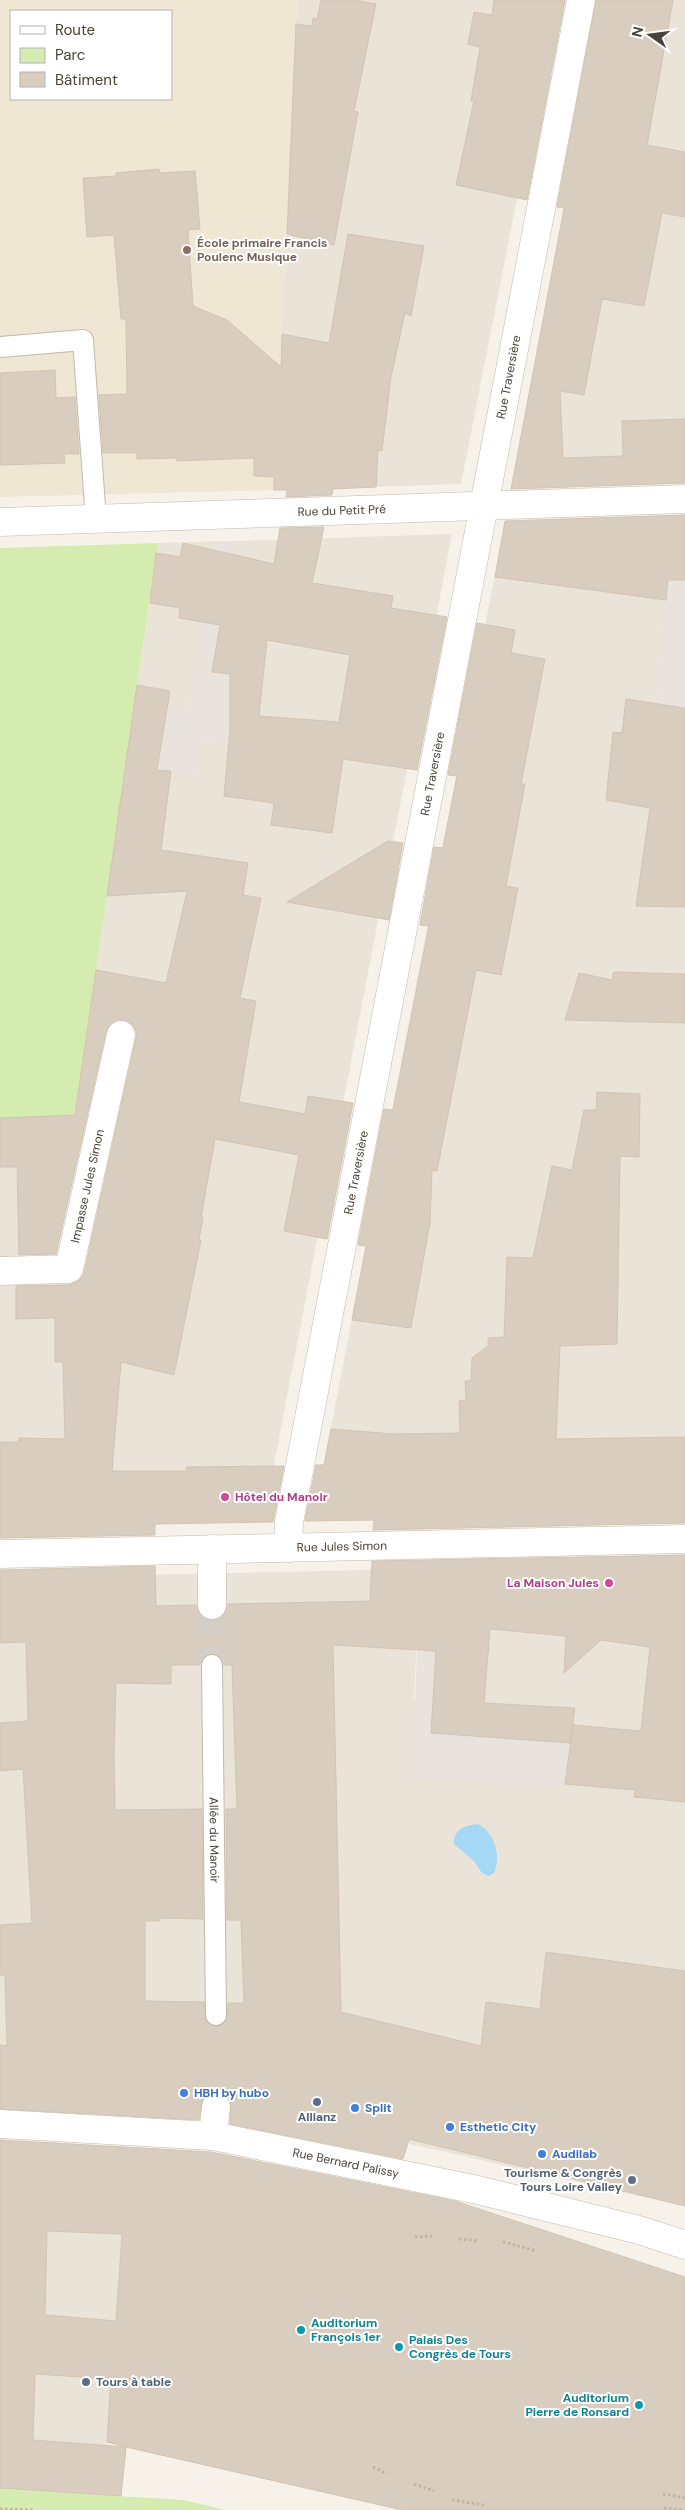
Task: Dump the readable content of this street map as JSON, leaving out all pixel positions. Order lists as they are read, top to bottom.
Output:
{
  "streets": {
    "street": [
      "Rue Traversière",
      "Rue du Petit Pré",
      "Impasse Jules Simon",
      "Rue Jules Simon",
      "Rue Bernard Palissy"
    ],
    "lane": ["Allée du Manoir"]
  },
  "crossings": [
    ["Rue Traversière", "Rue du Petit Pré"],
    ["Rue Traversière", "Rue Jules Simon"]
  ],
  "places": [
    "École primaire Francis Poulenc Musique",
    "Hôtel du Manoir",
    "La Maison Jules",
    "HBH by hubo",
    "Allianz",
    "Split",
    "Esthetic City",
    "Audilab",
    "Tourisme & Congrès Tours Loire Valley",
    "Auditorium François 1er",
    "Palais Des Congrès de Tours",
    "Tours à table",
    "Auditorium Pierre de Ronsard"
  ],
  "legend": ["Route", "Parc", "Bâtiment"],
  "north": "left"
}
